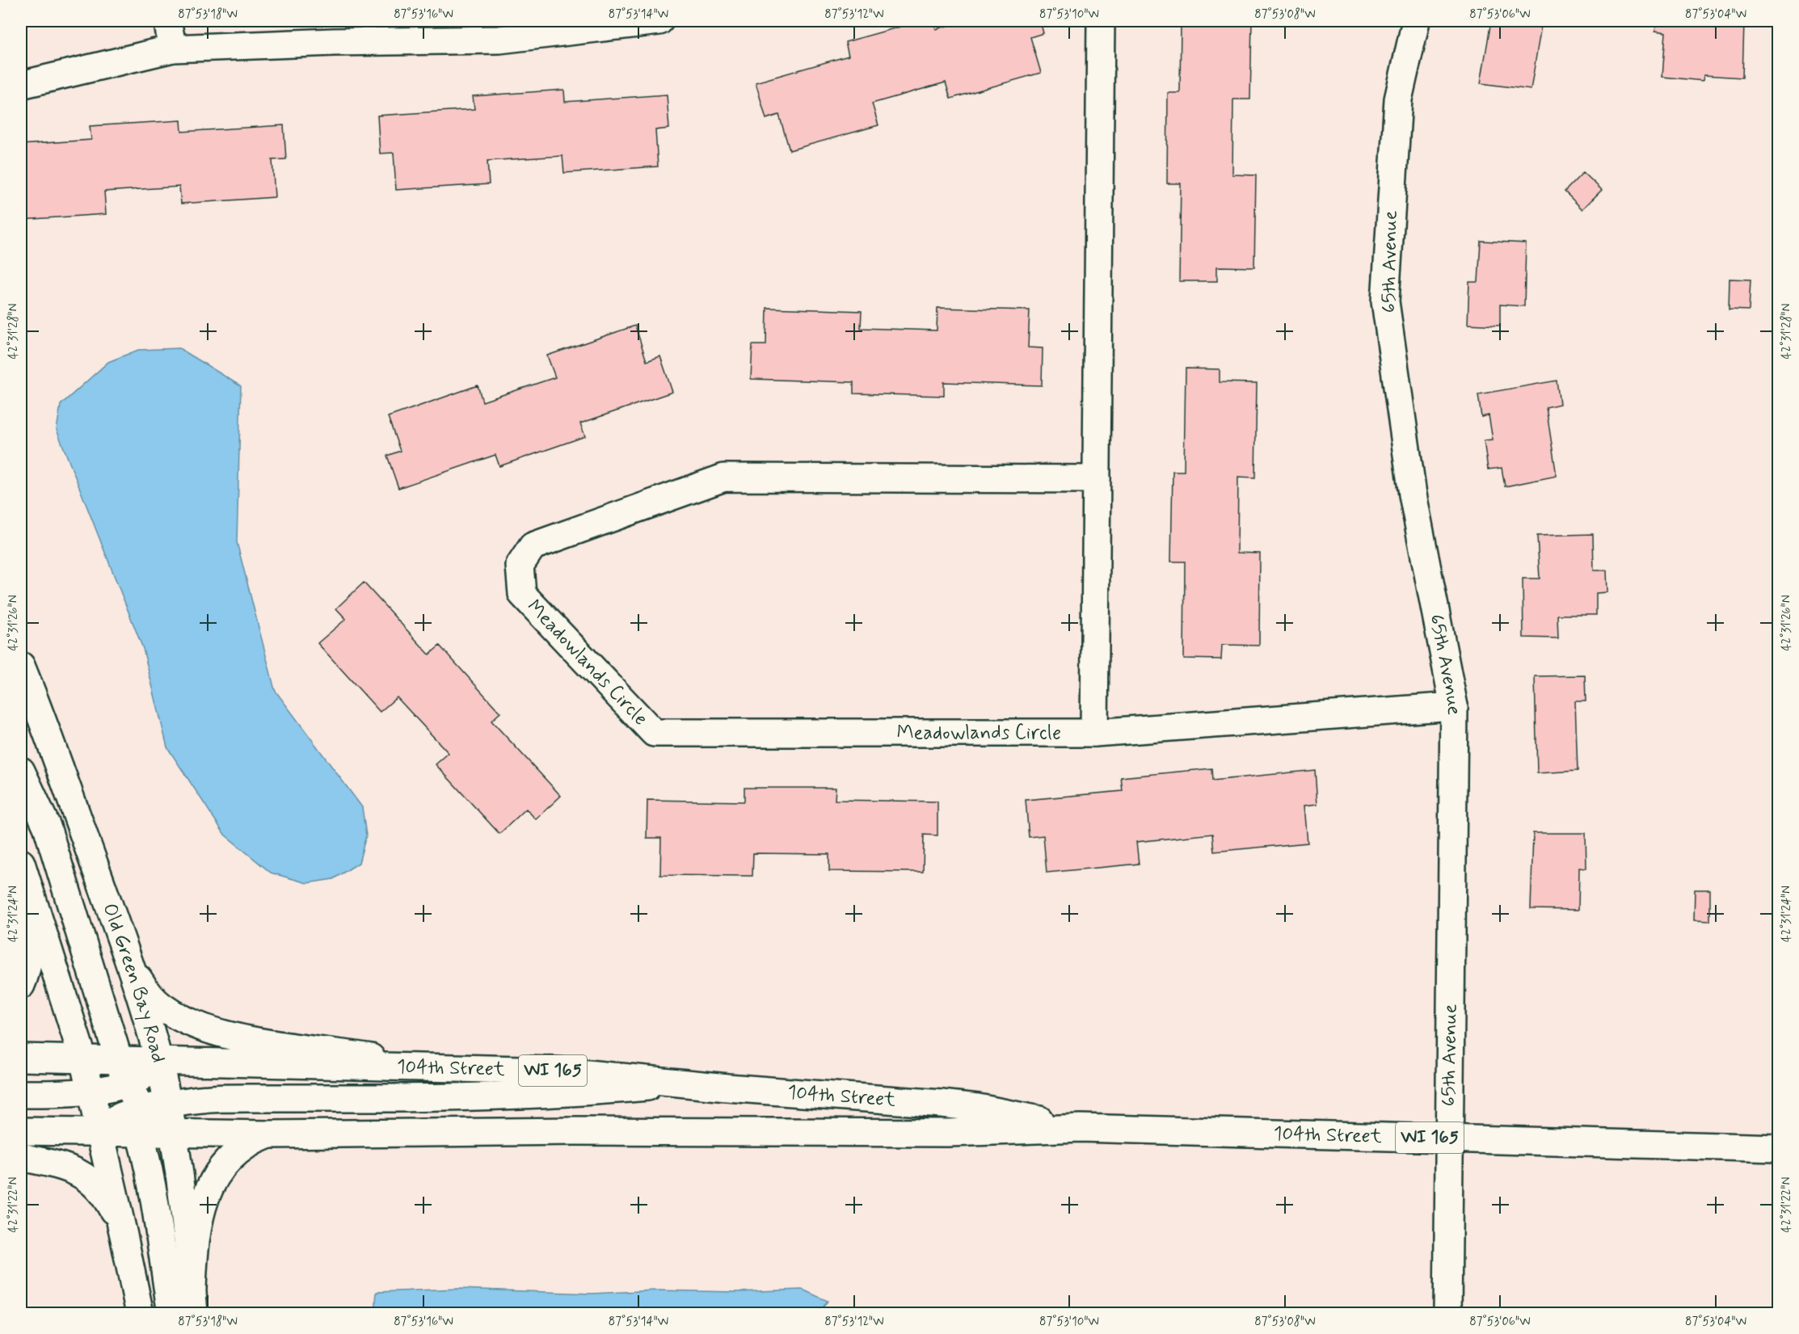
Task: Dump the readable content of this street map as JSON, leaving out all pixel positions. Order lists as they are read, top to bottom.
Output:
{
  "streets": {
    "street": [
      "65th Avenue",
      "Meadowlands Circle",
      "Old Green Bay Road",
      "104th Street",
      "WI 165"
    ]
  },
  "crossings": [
    ["65th Avenue", "Meadowlands Circle"],
    ["65th Avenue", "104th Street"],
    ["Old Green Bay Road", "104th Street"]
  ],
  "coordinates": [
    "87°53'18\"W",
    "87°53'16\"W",
    "87°53'14\"W",
    "87°53'12\"W",
    "87°53'10\"W",
    "87°53'08\"W",
    "87°53'06\"W",
    "87°53'04\"W",
    "42°31'28\"N",
    "42°31'26\"N",
    "42°31'24\"N",
    "42°31'22\"N"
  ]
}
